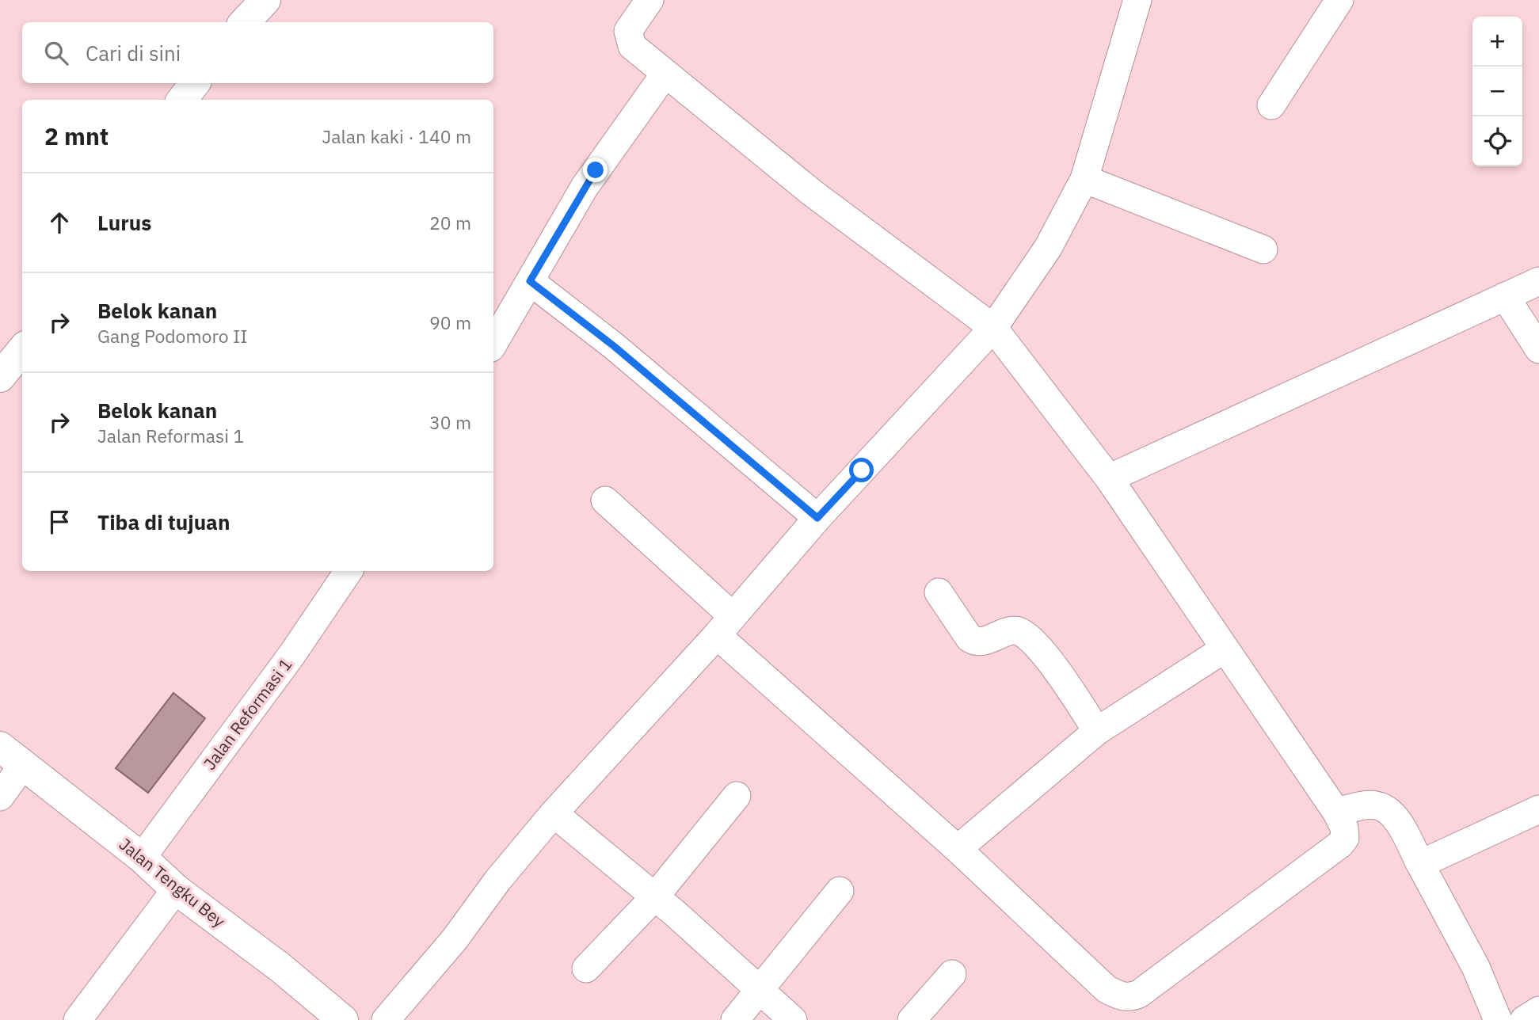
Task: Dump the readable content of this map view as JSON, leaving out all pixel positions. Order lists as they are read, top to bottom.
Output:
{
  "streets": {
    "main road": ["Jalan Tengku Bey"],
    "street": ["Jalan Reformasi 1"]
  },
  "crossings": [
    ["Jalan Reformasi 1", "Jalan Tengku Bey"]
  ],
  "page": {
    "map_buttons": ["+", "−"],
    "search": "Cari di sini",
    "heading": ["2 mnt", "Jalan kaki · 140 m"],
    "list": [
      ["Lurus", "20 m"],
      ["Belok kanan", "Gang Podomoro II", "90 m"],
      ["Belok kanan", "Jalan Reformasi 1", "30 m"],
      "Tiba di tujuan"
    ]
  }
}
